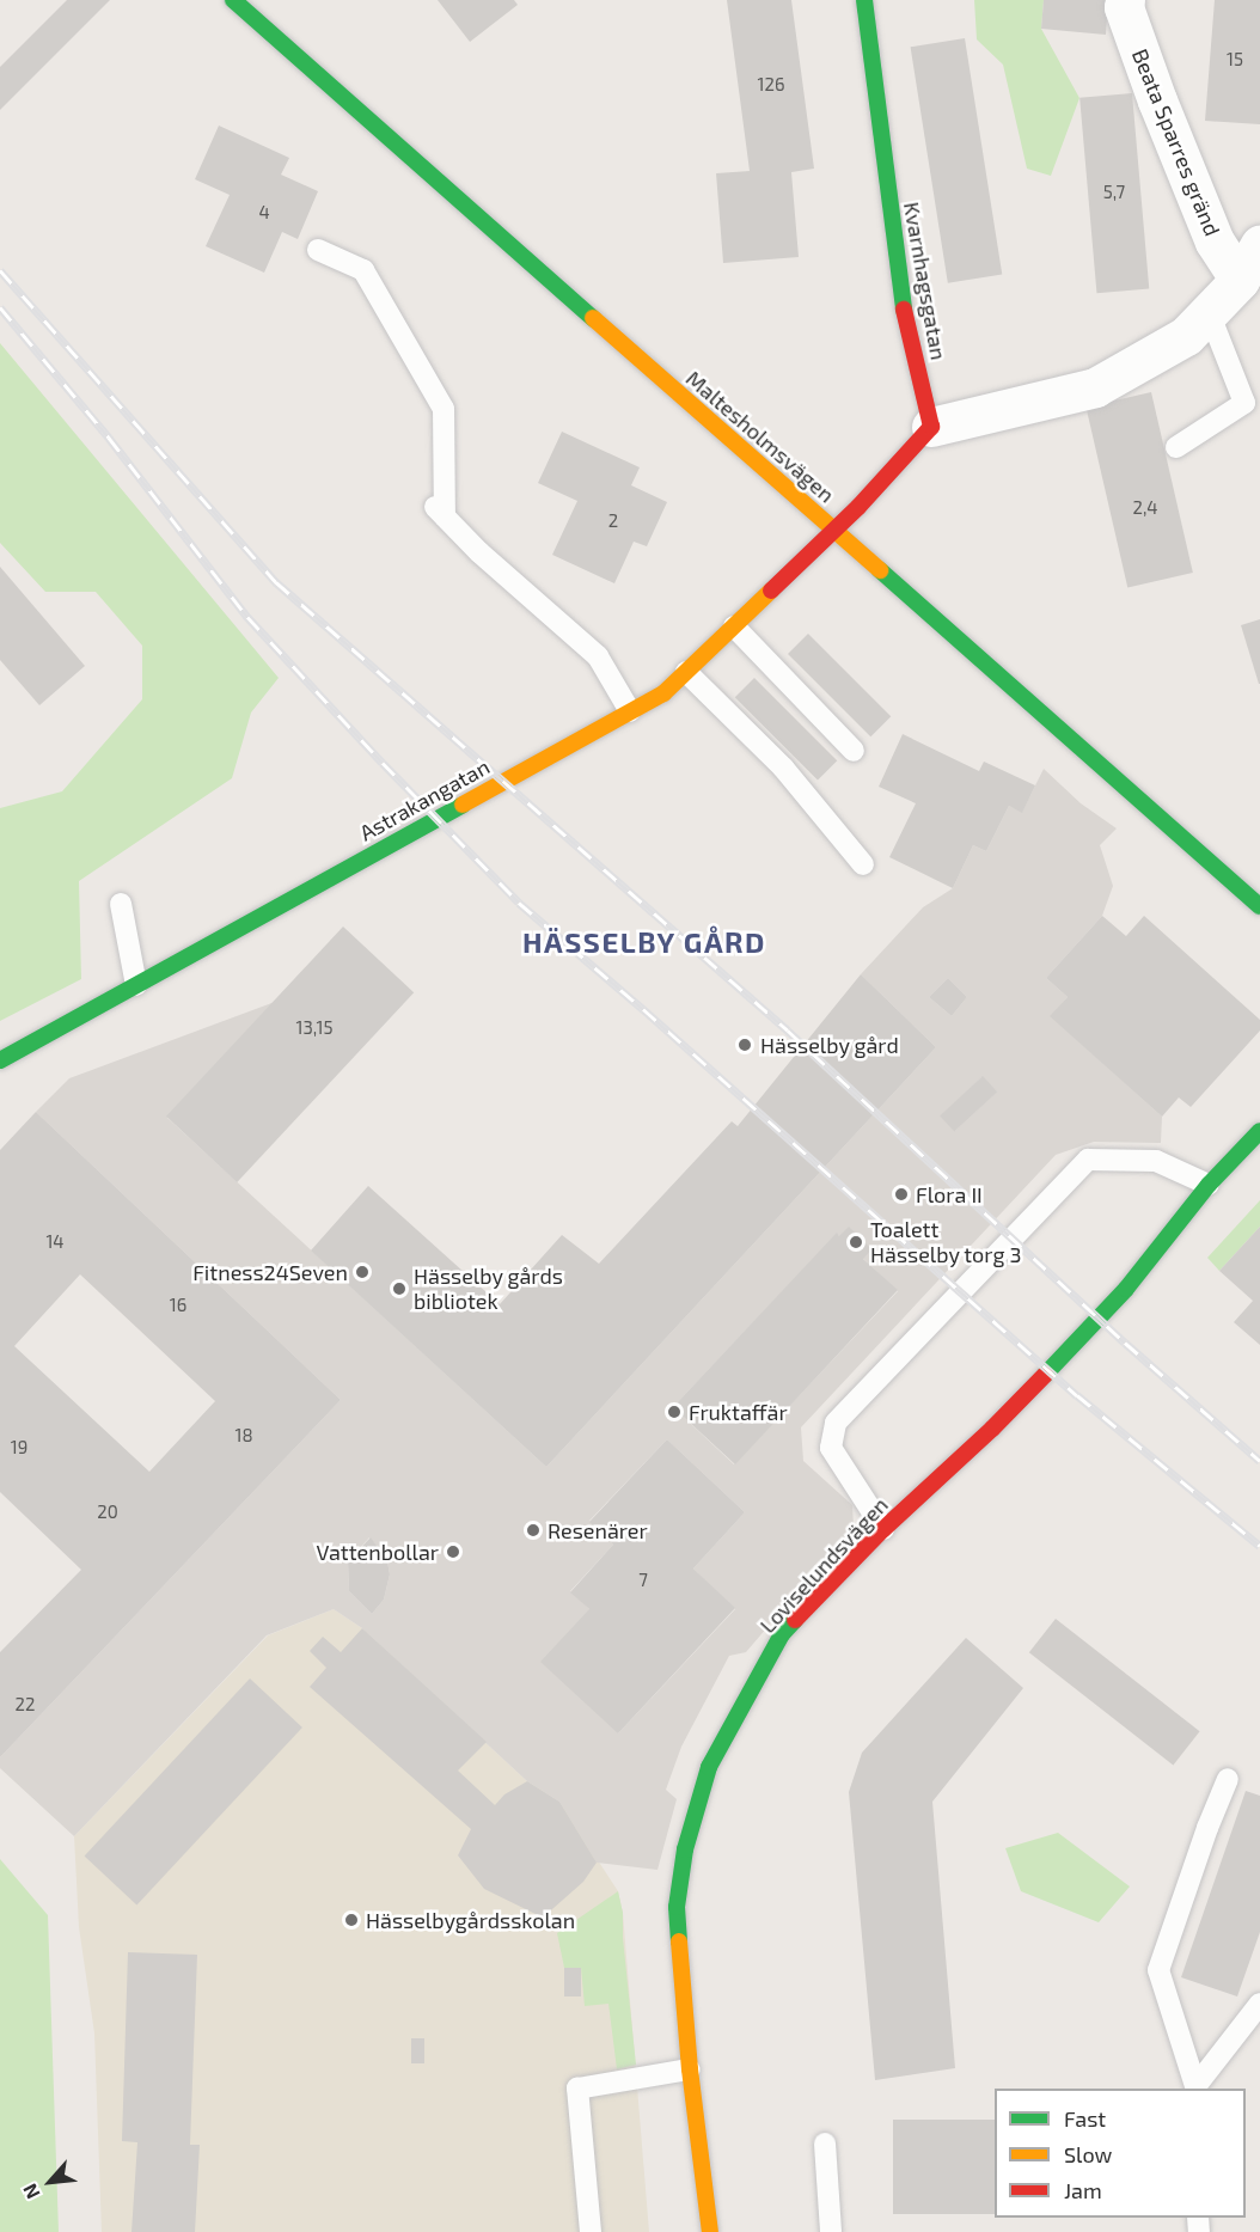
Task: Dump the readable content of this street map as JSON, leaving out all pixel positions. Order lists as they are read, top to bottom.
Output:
{
  "streets": {
    "street": [
      "Beata Sparres gränd",
      "Kvarnhagsgatan",
      "Maltesholmsvägen",
      "Astrakangatan",
      "Loviselundsvägen"
    ]
  },
  "crossings": [
    ["Maltesholmsvägen", "Astrakangatan"]
  ],
  "districts": ["HÄSSELBY GÅRD"],
  "places": [
    "Hässelby gård",
    "Flora II",
    "Toalett Hässelby torg 3",
    "Fitness24Seven",
    "Hässelby gårds bibliotek",
    "Fruktaffär",
    "Resenärer",
    "Vattenbollar",
    "Hässelbygårdsskolan"
  ],
  "house_numbers": [
    "15",
    "126",
    "5,7",
    "4",
    "2,4",
    "2",
    "13,15",
    "14",
    "16",
    "18",
    "19",
    "20",
    "7",
    "22"
  ],
  "legend": ["Fast", "Slow", "Jam"],
  "north": "bottom left"
}
